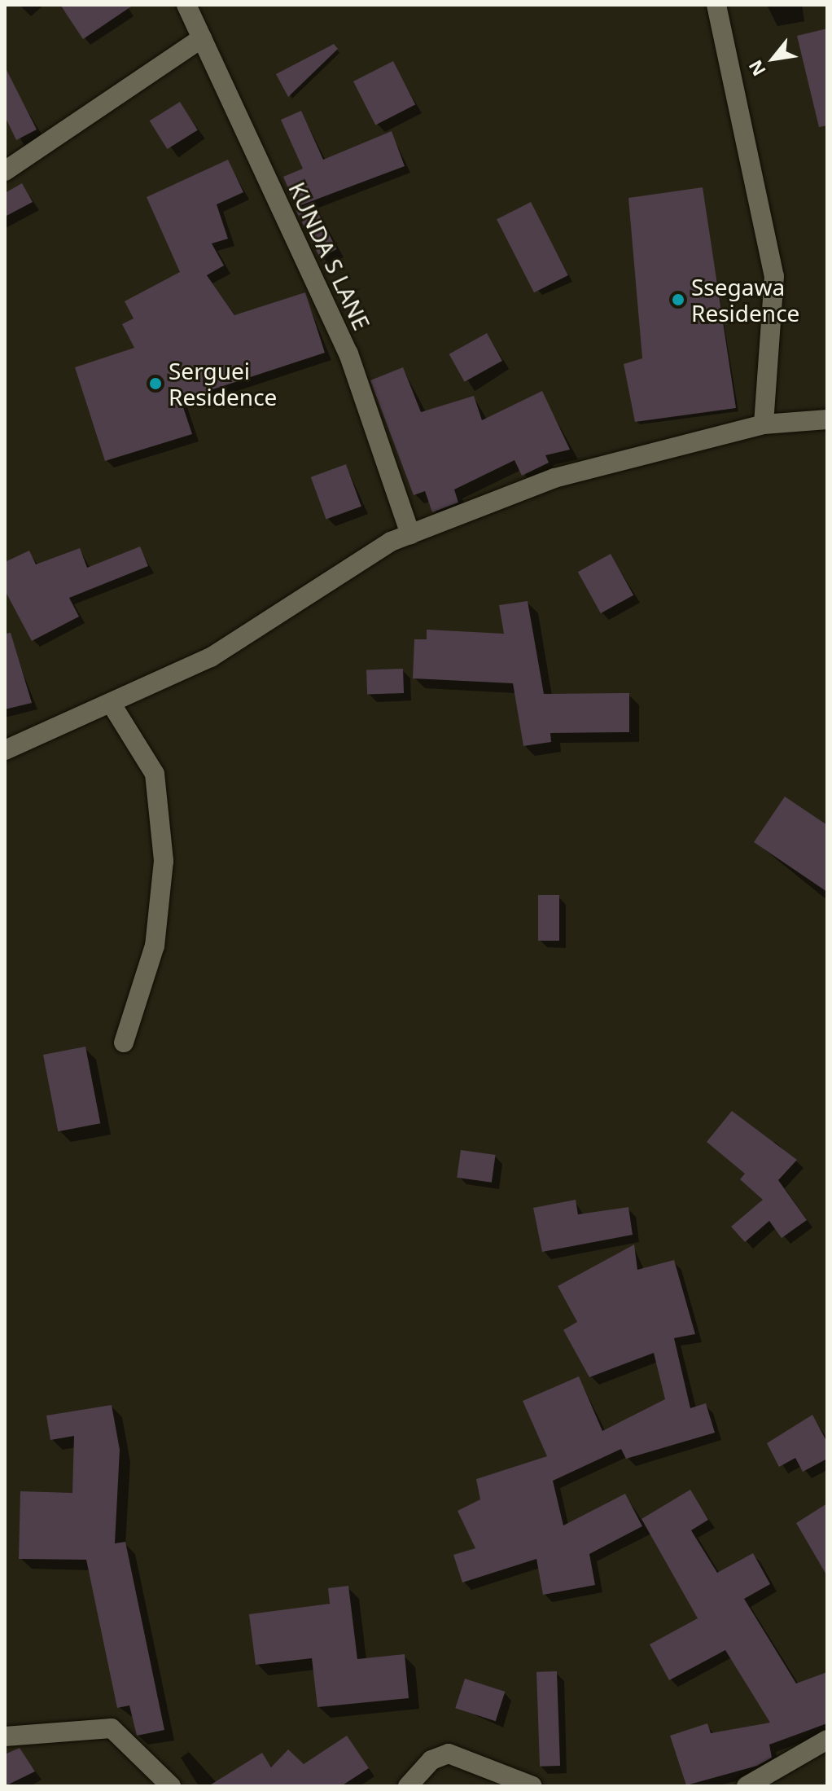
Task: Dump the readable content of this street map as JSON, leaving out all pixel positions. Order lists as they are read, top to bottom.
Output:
{
  "streets": {
    "street": ["KUNDA S LANE"]
  },
  "places": ["Ssegawa Residence", "Serguei Residence"],
  "north": "bottom left"
}
